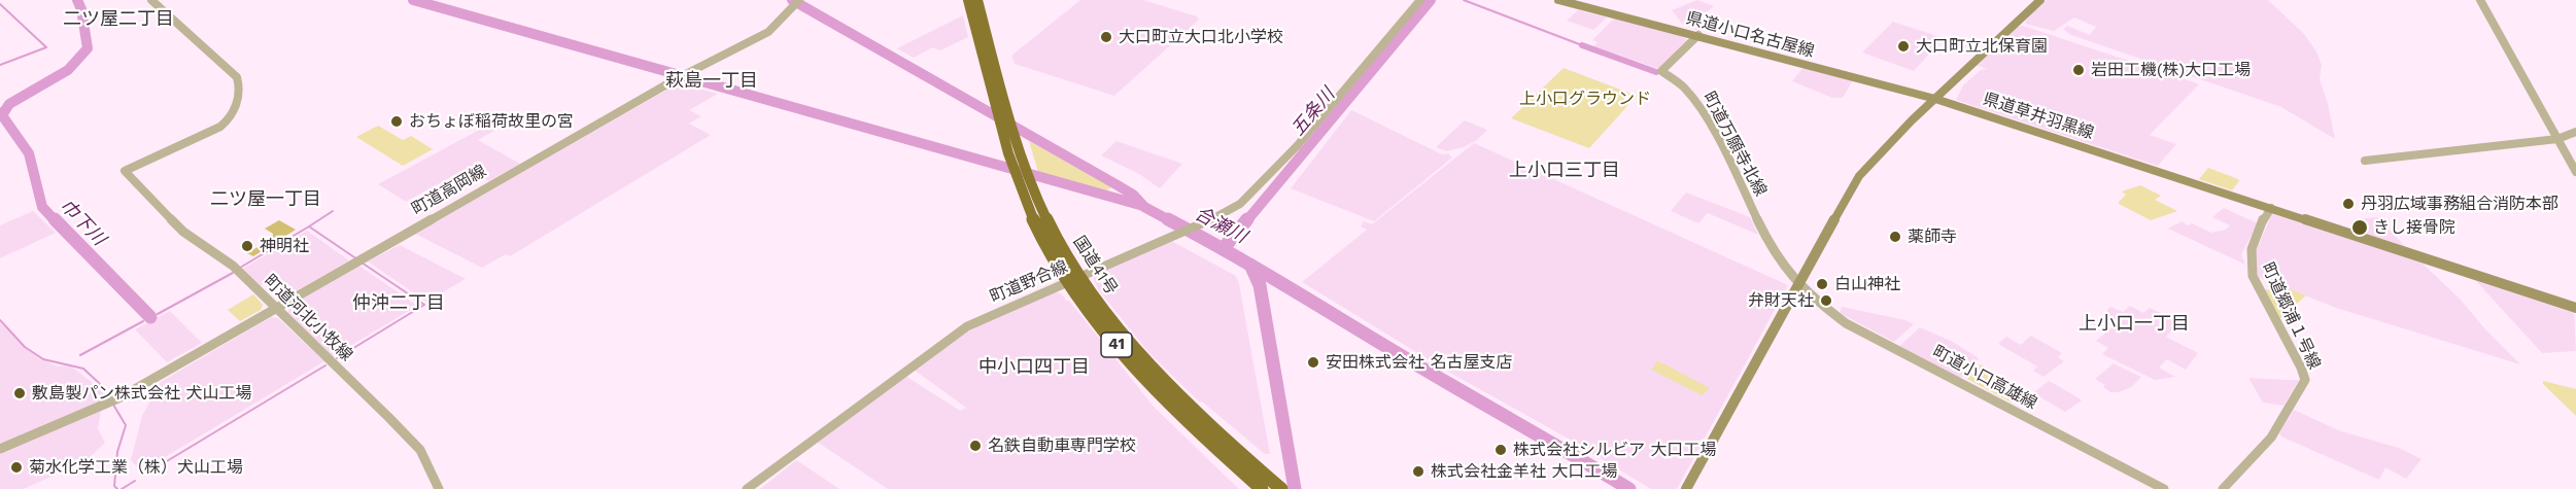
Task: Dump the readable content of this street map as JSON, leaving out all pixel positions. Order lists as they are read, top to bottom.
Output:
{
  "streets": {
    "highway": ["国道41号", "41"],
    "main road": ["県道小口名古屋線", "県道草井羽黒線"],
    "street": [
      "町道万願寺北線",
      "町道高岡線",
      "町道野合線",
      "町道郷浦１号線",
      "町道河北小牧線",
      "町道小口高雄線"
    ]
  },
  "crossings": [
    ["県道小口名古屋線", "県道草井羽黒線"],
    ["県道小口名古屋線", "町道万願寺北線"],
    ["県道草井羽黒線", "町道郷浦１号線"],
    ["町道万願寺北線", "町道小口高雄線"],
    ["町道高岡線", "町道河北小牧線"],
    ["国道41号", "町道野合線"]
  ],
  "districts": [
    "二ツ屋二丁目",
    "萩島一丁目",
    "上小口三丁目",
    "二ツ屋一丁目",
    "仲沖二丁目",
    "上小口一丁目",
    "中小口四丁目"
  ],
  "water": ["五条川", "巾下川", "合瀬川"],
  "parks": ["上小口グラウンド"],
  "places": [
    "大口町立大口北小学校",
    "大口町立北保育園",
    "岩田工機(株)大口工場",
    "おちょぼ稲荷故里の宮",
    "丹羽広域事務組合消防本部",
    "きし接骨院",
    "薬師寺",
    "神明社",
    "白山神社",
    "弁財天社",
    "安田株式会社 名古屋支店",
    "敷島製パン株式会社 犬山工場",
    "名鉄自動車専門学校",
    "株式会社シルビア 大口工場",
    "菊水化学工業（株）犬山工場",
    "株式会社金羊社 大口工場"
  ]
}
